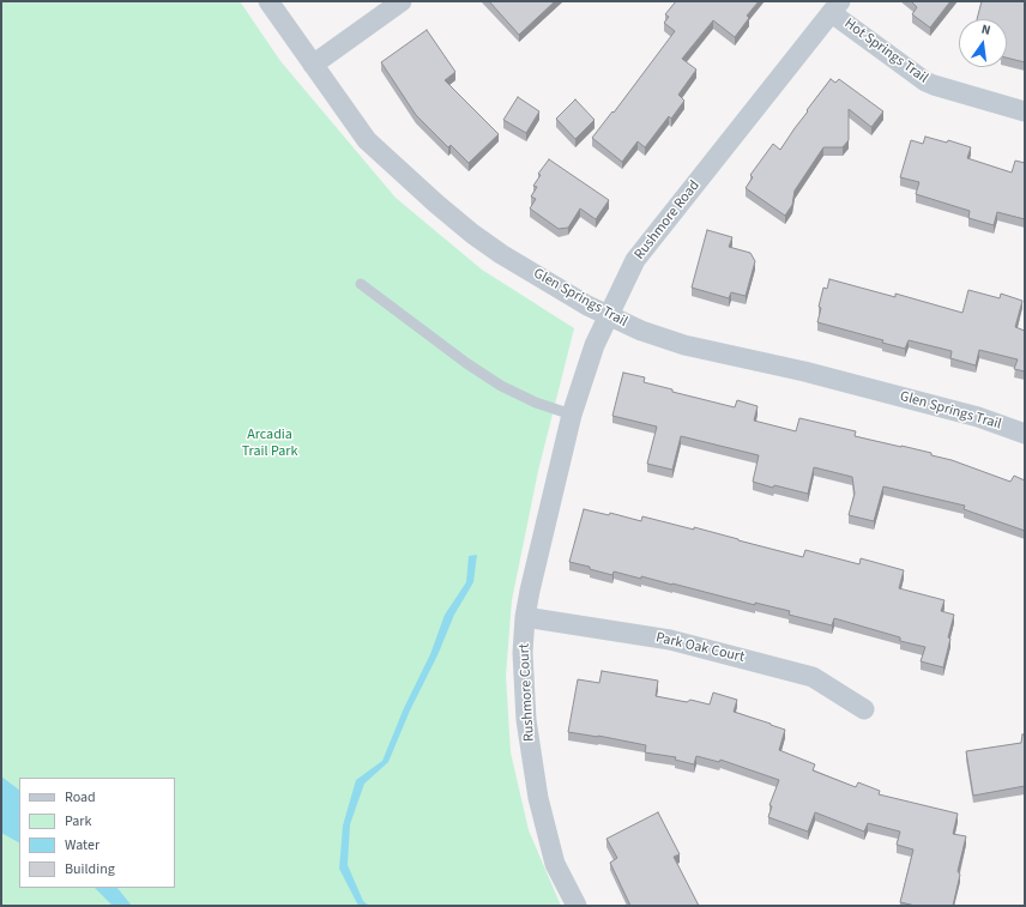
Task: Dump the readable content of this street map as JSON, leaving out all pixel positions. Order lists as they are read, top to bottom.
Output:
{
  "streets": {
    "street": [
      "Hot Springs Trail",
      "Rushmore Road",
      "Glen Springs Trail",
      "Park Oak Court",
      "Rushmore Court"
    ]
  },
  "crossings": [
    ["Hot Springs Trail", "Rushmore Road"],
    ["Rushmore Road", "Glen Springs Trail"],
    ["Rushmore Road", "Rushmore Court"],
    ["Park Oak Court", "Rushmore Court"]
  ],
  "parks": ["Arcadia Trail Park"],
  "legend": [
    "Road",
    "Park",
    "Water",
    "Building"
  ],
  "north": "top"
}
